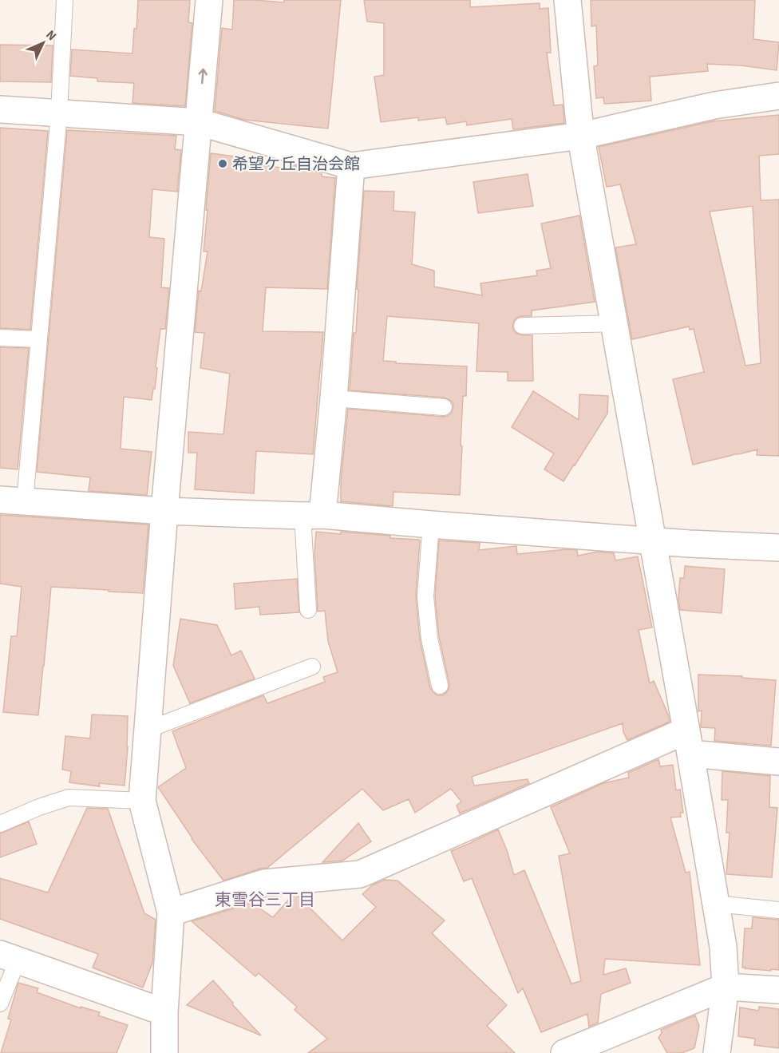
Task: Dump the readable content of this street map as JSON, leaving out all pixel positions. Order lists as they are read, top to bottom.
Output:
{
  "districts": ["東雪谷三丁目"],
  "places": ["希望ケ丘自治会館"],
  "north": "top right"
}
